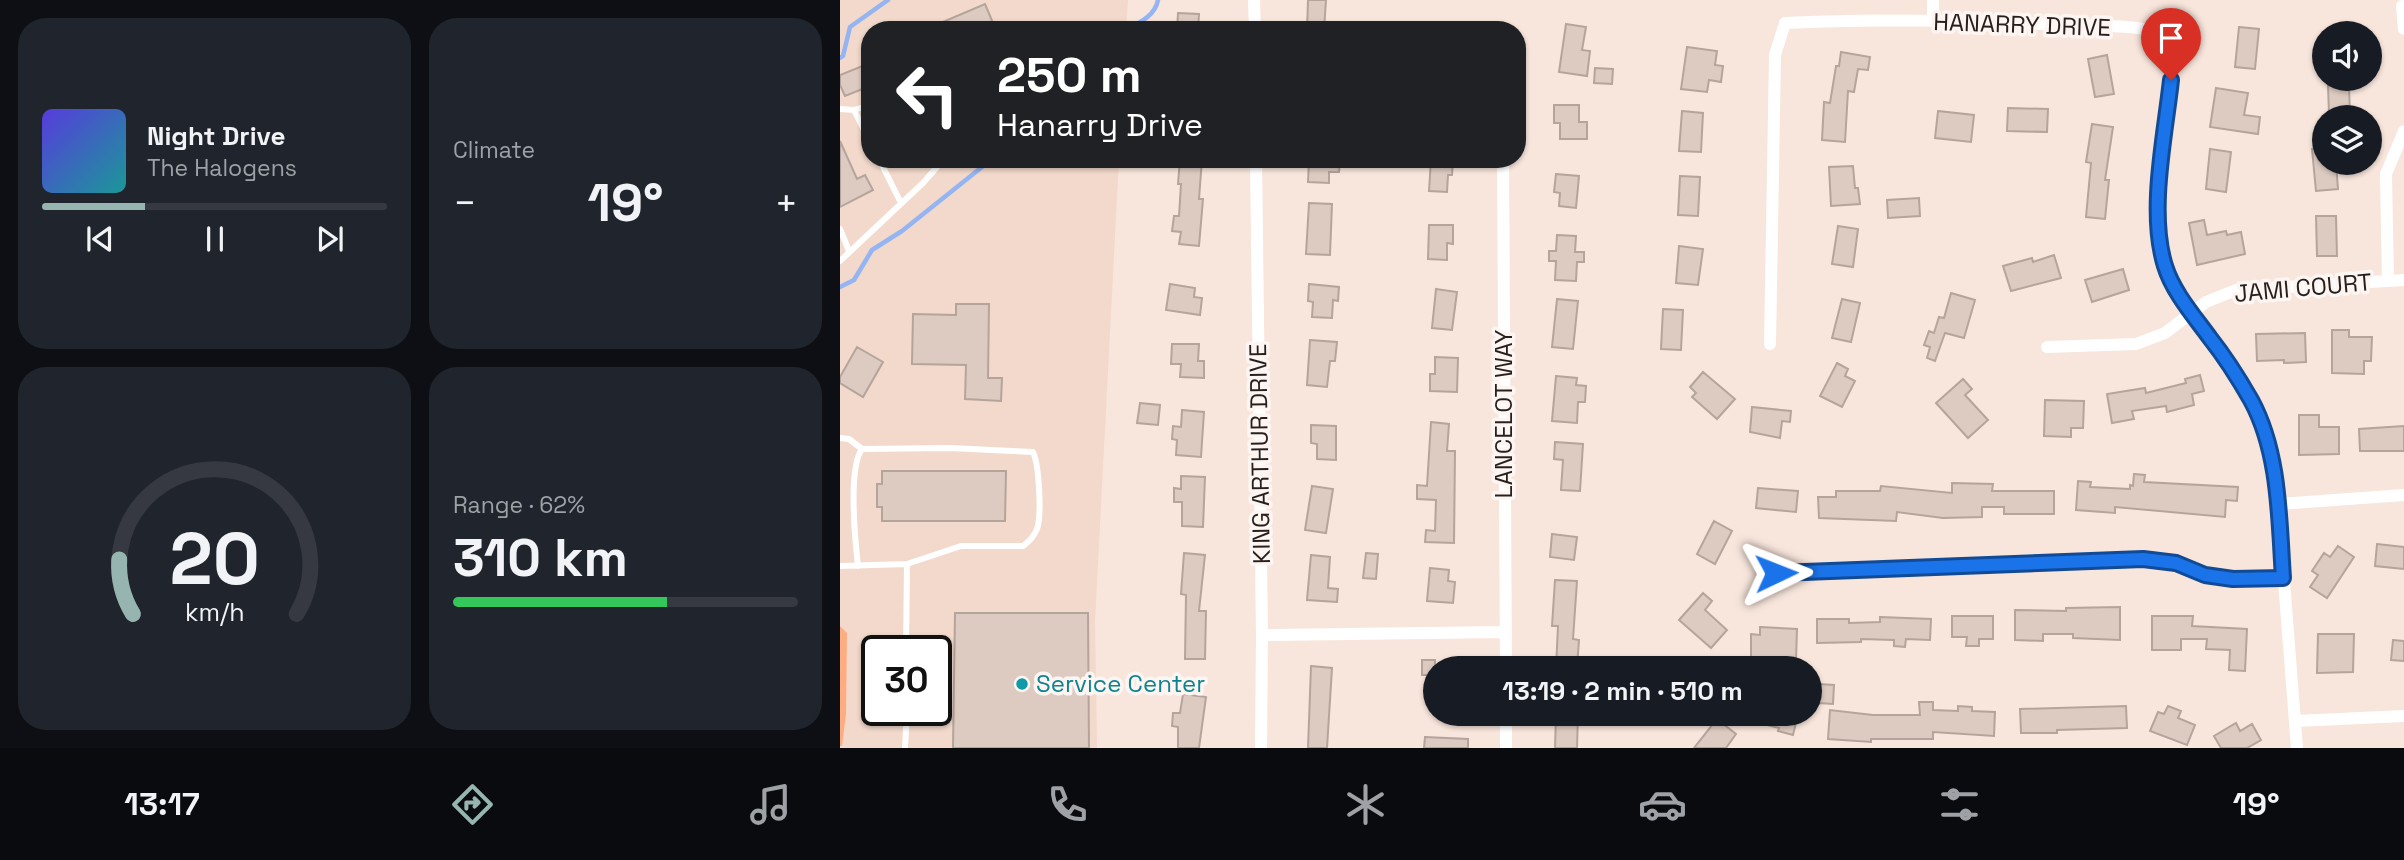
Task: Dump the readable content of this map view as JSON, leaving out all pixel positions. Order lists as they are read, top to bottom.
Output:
{
  "streets": {
    "street": [
      "HANARRY DRIVE",
      "JAMI COURT",
      "LANCELOT WAY",
      "KING ARTHUR DRIVE"
    ]
  },
  "crossings": [
    ["HANARRY DRIVE", "JAMI COURT"]
  ],
  "places": ["Service Center"],
  "page": {
    "tile": [
      "Climate",
      ["Range · 62%", "310 km"]
    ],
    "turn": ["250 m", "Hanarry Drive"],
    "song": ["Night Drive", "The Halogens"],
    "heat": ["−", "19°", "+"],
    "limit": "30",
    "trip": "13:19 · 2 min · 510 m",
    "tabs": ["13:17", "19°"],
    "gauge": ["20", "km/h"]
  }
}
